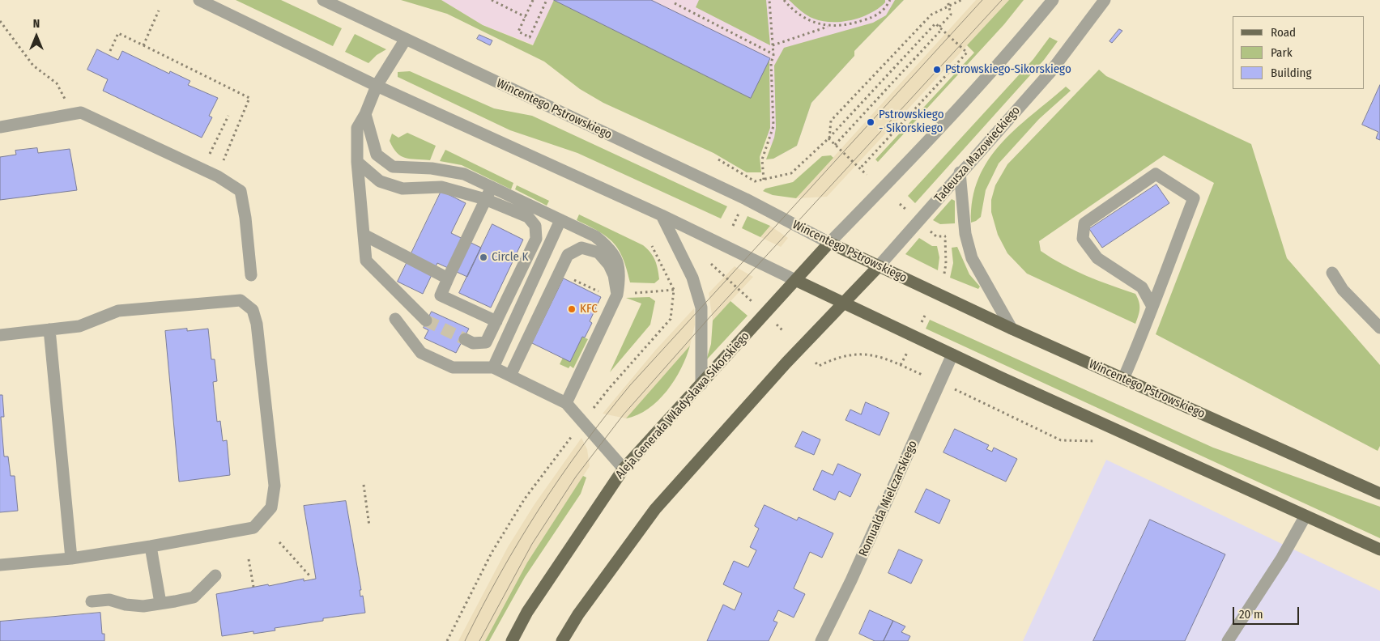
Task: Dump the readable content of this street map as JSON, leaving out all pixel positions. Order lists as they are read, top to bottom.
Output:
{
  "streets": {
    "main road": ["Wincentego Pstrowskiego", "Tadeusza Mazowieckiego", "Aleja Generała Władysława Sikorskiego"],
    "street": ["Romualda Mielczarskiego"]
  },
  "crossings": [
    ["Wincentego Pstrowskiego", "Tadeusza Mazowieckiego"],
    ["Wincentego Pstrowskiego", "Aleja Generała Władysława Sikorskiego"]
  ],
  "places": [
    "Pstrowskiego-Sikorskiego",
    "Pstrowskiego - Sikorskiego",
    "Circle K",
    "KFC"
  ],
  "legend": ["Road", "Park", "Building"],
  "scale_bar": "20 m",
  "north": "top"
}
